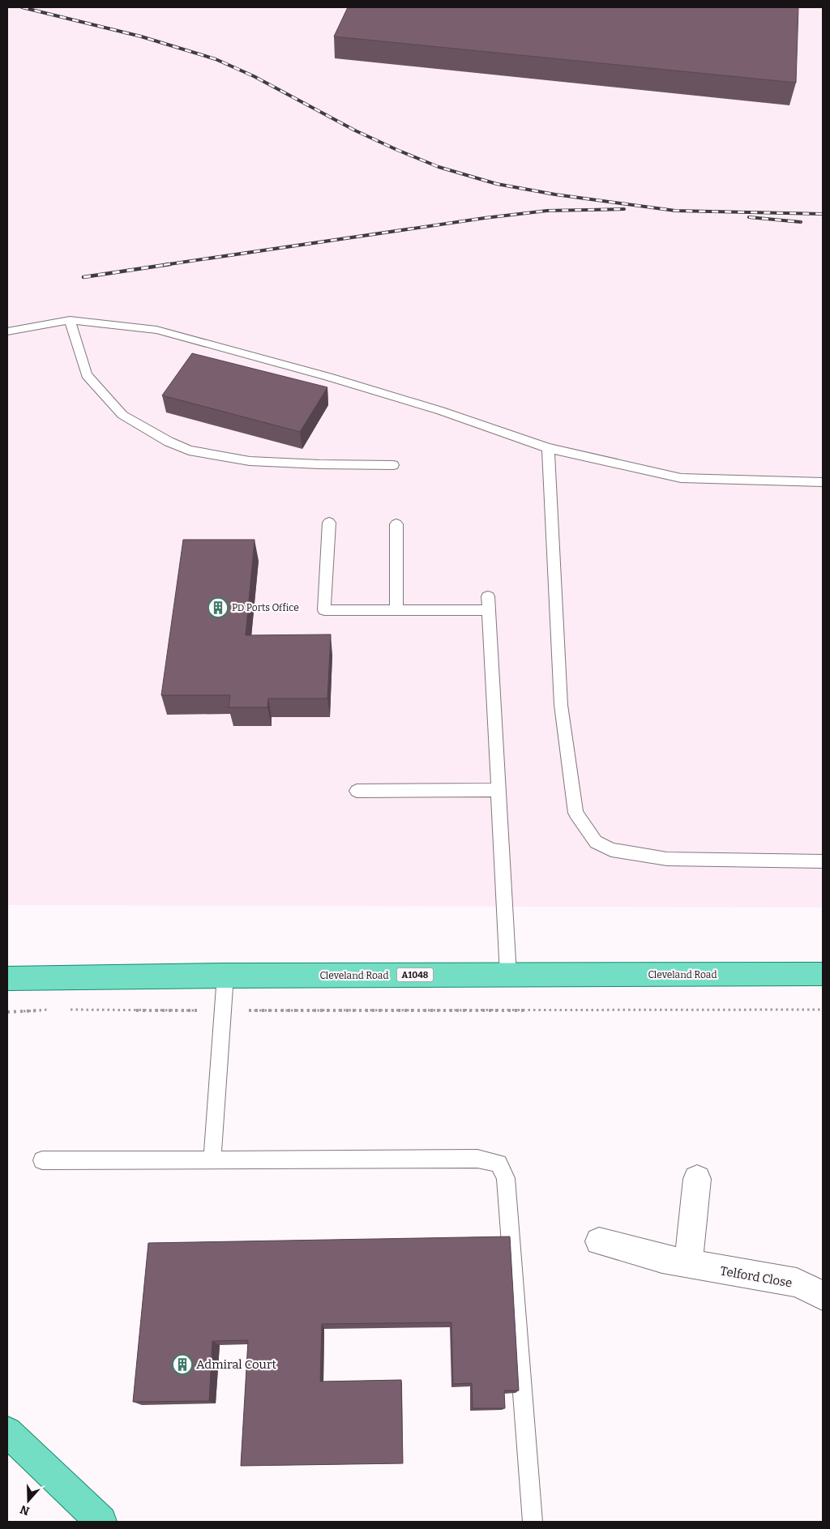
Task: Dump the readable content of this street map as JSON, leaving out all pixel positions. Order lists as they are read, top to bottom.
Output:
{
  "streets": {
    "main road": ["A1048", "Cleveland Road"],
    "street": ["Telford Close"]
  },
  "places": {
    "building": ["PD Ports Office", "Admiral Court"]
  },
  "north": "bottom"
}
